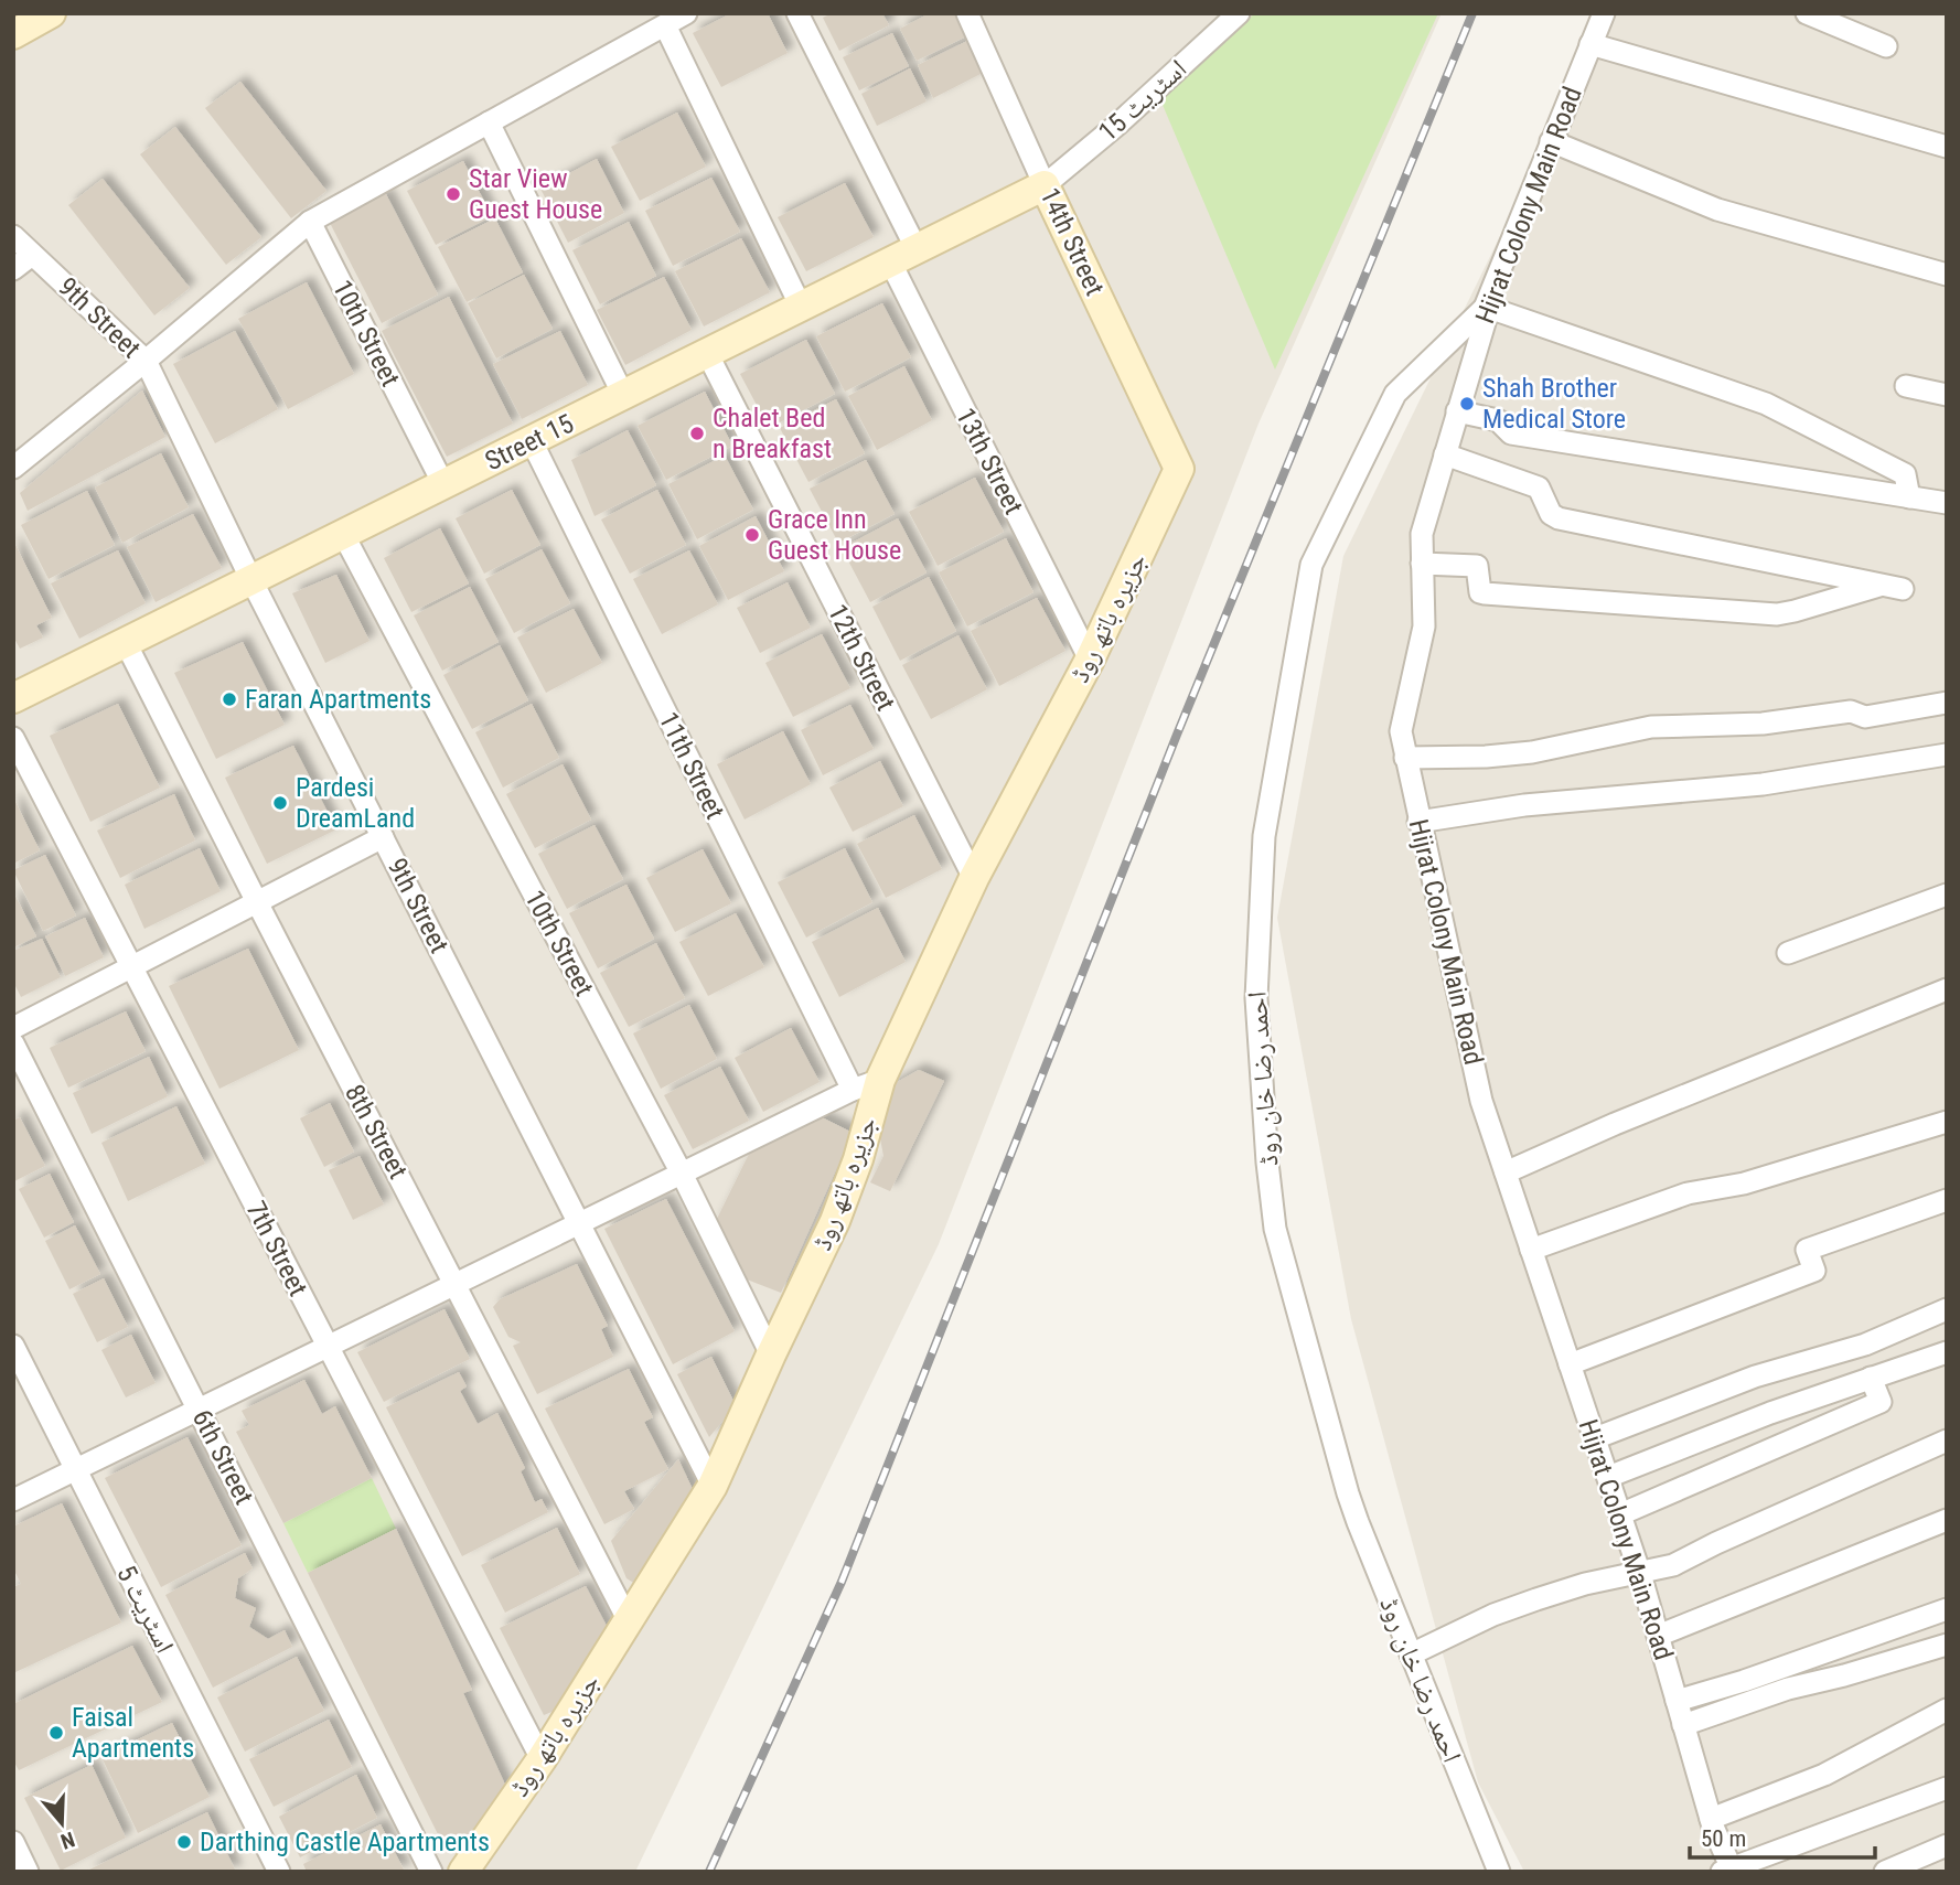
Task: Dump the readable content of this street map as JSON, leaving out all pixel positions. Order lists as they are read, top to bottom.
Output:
{
  "streets": {
    "street": [
      "اسٹریٹ 15",
      "Hijrat Colony Main Road",
      "14th Street",
      "9th Street",
      "10th Street",
      "Street 15",
      "13th Street",
      "جزیرہ باتھ روڈ",
      "12th Street",
      "11th Street",
      "احمد رضا خان روڈ",
      "8th Street",
      "7th Street",
      "6th Street",
      "اسٹریٹ 5"
    ]
  },
  "crossings": [
    ["اسٹریٹ 15", "14th Street"],
    ["اسٹریٹ 15", "Street 15"],
    ["Hijrat Colony Main Road", "احمد رضا خان روڈ"],
    ["14th Street", "Street 15"],
    ["14th Street", "جزیرہ باتھ روڈ"],
    ["9th Street", "Street 15"],
    ["9th Street", "جزیرہ باتھ روڈ"],
    ["10th Street", "Street 15"],
    ["10th Street", "جزیرہ باتھ روڈ"],
    ["Street 15", "13th Street"],
    ["Street 15", "12th Street"],
    ["Street 15", "11th Street"],
    ["Street 15", "8th Street"],
    ["13th Street", "جزیرہ باتھ روڈ"],
    ["جزیرہ باتھ روڈ", "12th Street"],
    ["جزیرہ باتھ روڈ", "11th Street"],
    ["جزیرہ باتھ روڈ", "8th Street"],
    ["جزیرہ باتھ روڈ", "7th Street"]
  ],
  "places": [
    "Star View Guest House",
    "Shah Brother Medical Store",
    "Chalet Bed n Breakfast",
    "Grace Inn Guest House",
    "Faran Apartments",
    "Pardesi DreamLand",
    "Faisal Apartments",
    "Darthing Castle Apartments"
  ],
  "scale_bar": "50 m",
  "north": "bottom"
}
